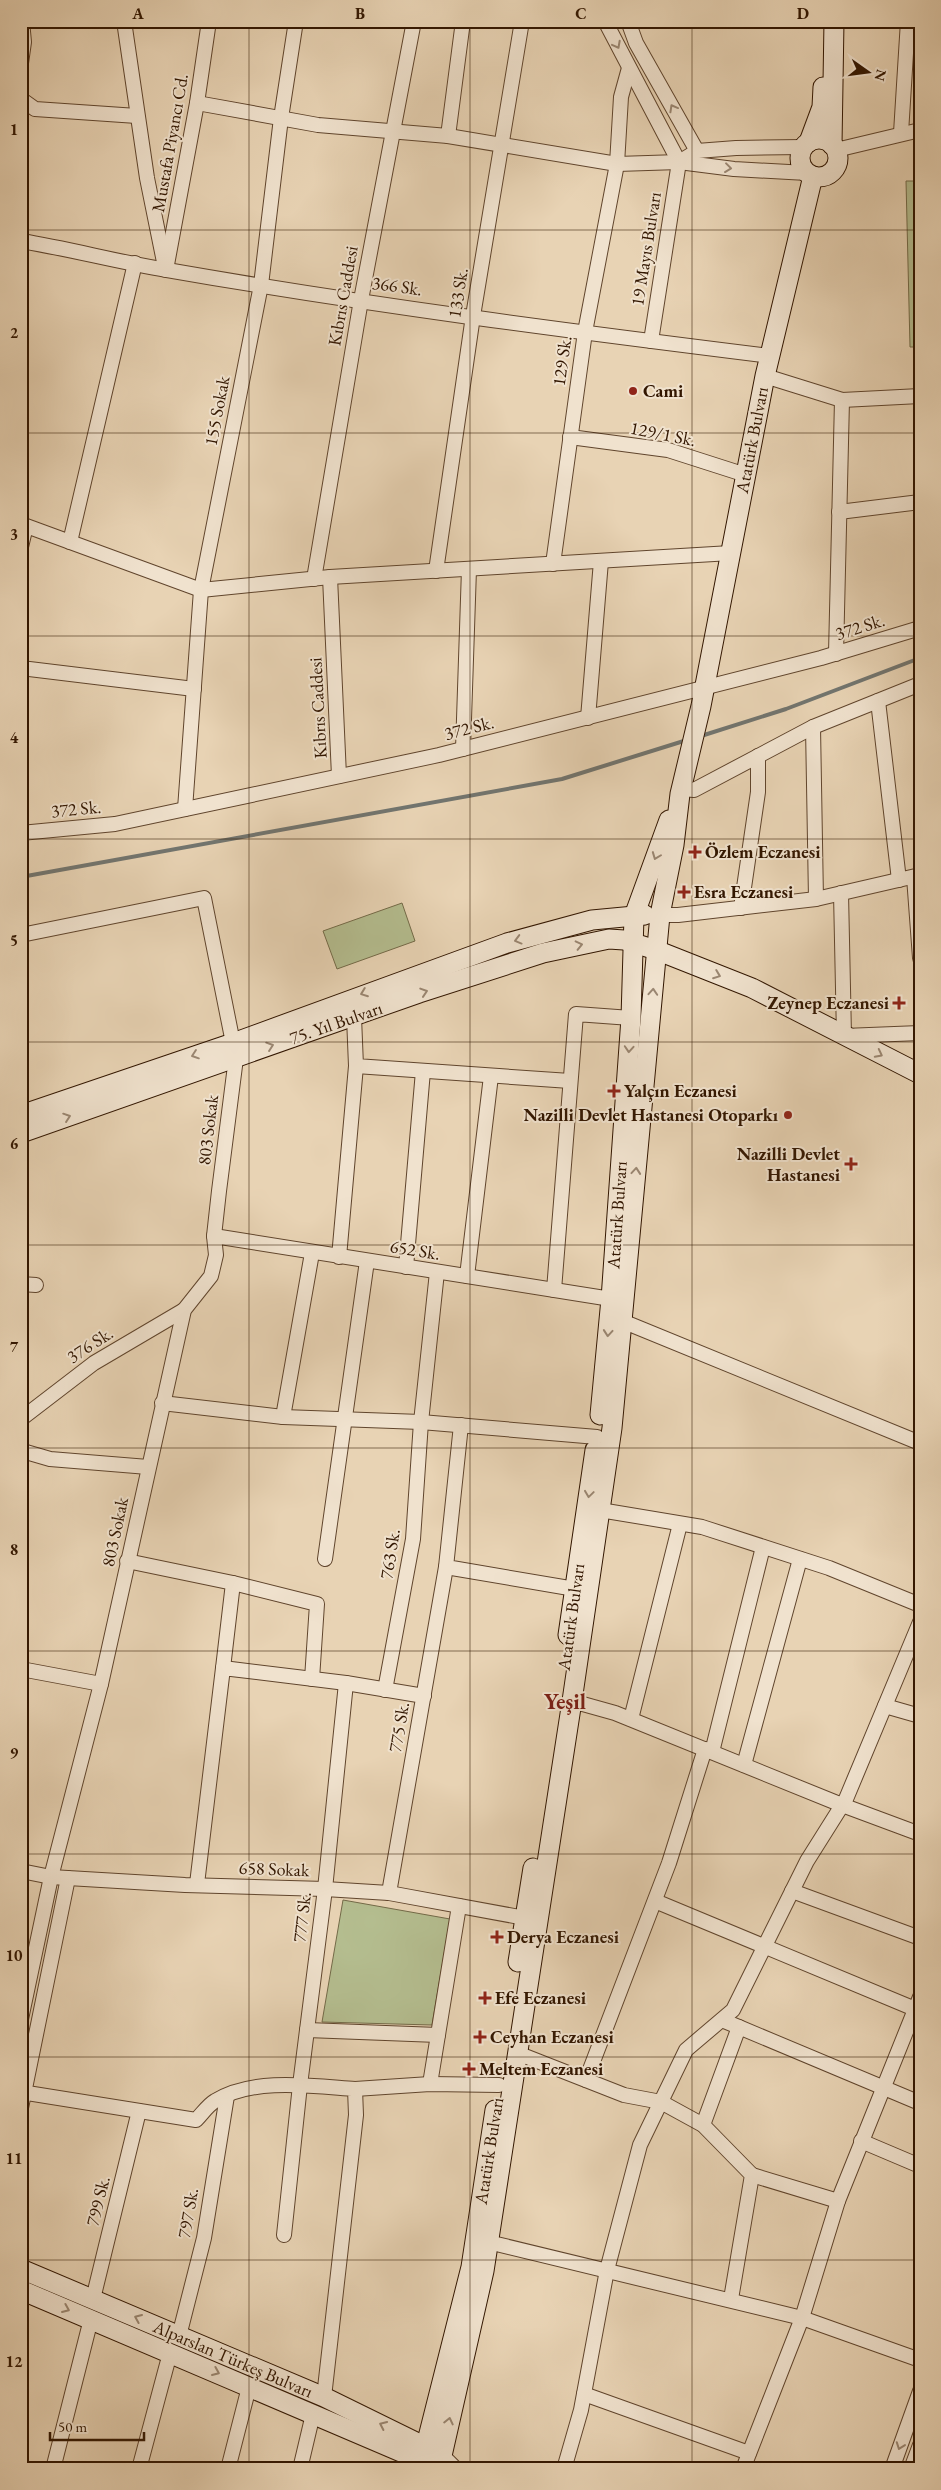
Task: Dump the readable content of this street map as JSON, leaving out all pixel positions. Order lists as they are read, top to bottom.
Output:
{
  "streets": {
    "main road": ["Atatürk Bulvarı", "75. Yıl Bulvarı", "Alparslan Türkeş Bulvarı"],
    "street": [
      "Mustafa Piyancı Cd.",
      "19 Mayıs Bulvarı",
      "366 Sk.",
      "133 Sk.",
      "Kıbrıs Caddesi",
      "129 Sk.",
      "155 Sokak",
      "129/1 Sk.",
      "372 Sk.",
      "803 Sokak",
      "652 Sk.",
      "376 Sk.",
      "763 Sk.",
      "775 Sk.",
      "658 Sokak",
      "777 Sk.",
      "799 Sk.",
      "797 Sk."
    ]
  },
  "crossings": [
    ["Mustafa Piyancı Cd.", "366 Sk."],
    ["19 Mayıs Bulvarı", "366 Sk."],
    ["366 Sk.", "133 Sk."],
    ["366 Sk.", "Kıbrıs Caddesi"],
    ["366 Sk.", "129 Sk."],
    ["366 Sk.", "155 Sokak"],
    ["366 Sk.", "Atatürk Bulvarı"],
    ["Kıbrıs Caddesi", "372 Sk."],
    ["129 Sk.", "129/1 Sk."],
    ["155 Sokak", "372 Sk."],
    ["129/1 Sk.", "Atatürk Bulvarı"],
    ["Atatürk Bulvarı", "372 Sk."],
    ["Atatürk Bulvarı", "75. Yıl Bulvarı"],
    ["Atatürk Bulvarı", "652 Sk."],
    ["Atatürk Bulvarı", "658 Sokak"],
    ["Atatürk Bulvarı", "Alparslan Türkeş Bulvarı"],
    ["75. Yıl Bulvarı", "803 Sokak"],
    ["803 Sokak", "652 Sk."],
    ["803 Sokak", "376 Sk."],
    ["803 Sokak", "658 Sokak"],
    ["652 Sk.", "763 Sk."],
    ["775 Sk.", "658 Sokak"],
    ["658 Sokak", "777 Sk."],
    ["799 Sk.", "Alparslan Türkeş Bulvarı"],
    ["797 Sk.", "Alparslan Türkeş Bulvarı"]
  ],
  "districts": ["Yeşil"],
  "places": {
    "other": ["Cami", "Nazilli Devlet Hastanesi Otoparkı"],
    "health": [
      "Özlem Eczanesi",
      "Esra Eczanesi",
      "Zeynep Eczanesi",
      "Yalçın Eczanesi",
      "Nazilli Devlet Hastanesi",
      "Derya Eczanesi",
      "Efe Eczanesi",
      "Ceyhan Eczanesi",
      "Meltem Eczanesi"
    ]
  },
  "scale_bar": "50 m",
  "north": "right",
  "grid": {
    "columns": [
      "A",
      "B",
      "C",
      "D"
    ],
    "rows": [
      "1",
      "2",
      "3",
      "4",
      "5",
      "6",
      "7",
      "8",
      "9",
      "10",
      "11",
      "12"
    ]
  }
}
